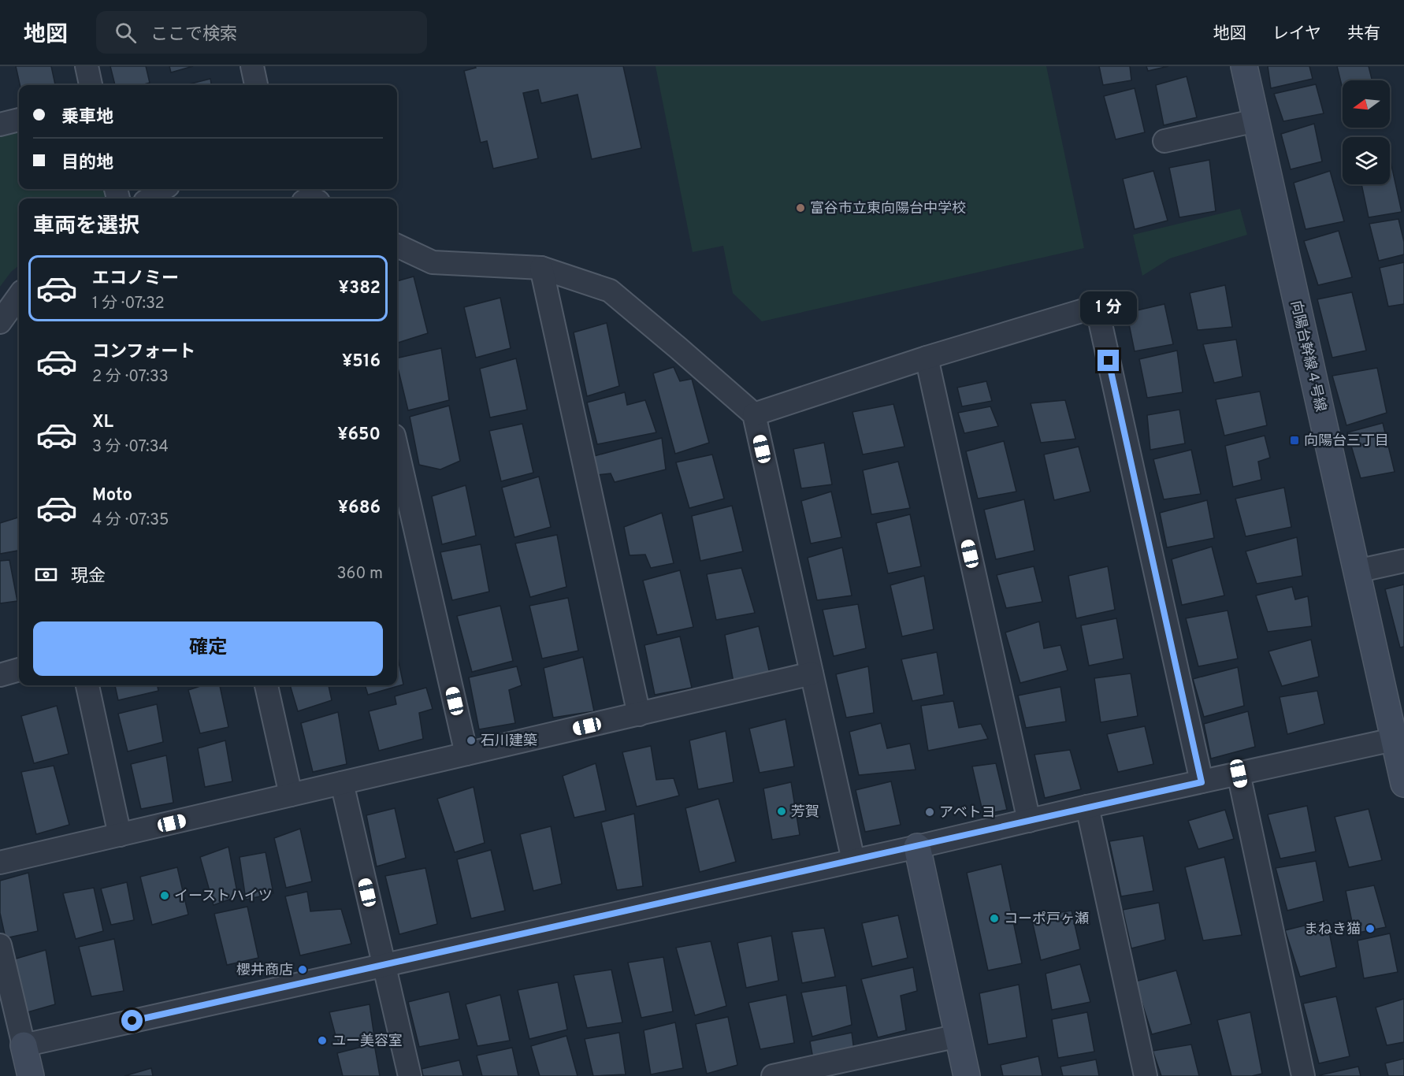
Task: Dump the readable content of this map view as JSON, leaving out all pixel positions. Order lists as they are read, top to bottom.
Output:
{
  "streets": {
    "street": ["向陽台幹線４号線"]
  },
  "places": {
    "other": [
      "富谷市立東向陽台中学校",
      "石川建築",
      "芳賀",
      "アベトヨ",
      "イーストハイツ",
      "コーポ戸ヶ瀬",
      "まねき猫",
      "櫻井商店",
      "ユー美容室"
    ],
    "transit": ["向陽台三丁目"]
  },
  "north": "left",
  "page": {
    "header": "地図",
    "search": "ここで検索",
    "nav": ["地図", "レイヤ", "共有"],
    "banner": ["乗車地", "目的地"],
    "heading": "車両を選択",
    "list": [
      {
        "name": "エコノミー",
        "note": "1 分 · 07:32",
        "value": "¥382"
      },
      {
        "name": "コンフォート",
        "note": "2 分 · 07:33",
        "value": "¥516"
      },
      {
        "name": "XL",
        "note": "3 分 · 07:34",
        "value": "¥650"
      },
      {
        "name": "Moto",
        "note": "4 分 · 07:35",
        "value": "¥686"
      }
    ],
    "bubble": "1 分",
    "pay": ["現金", "360 m"],
    "buttons": "確定"
  }
}
